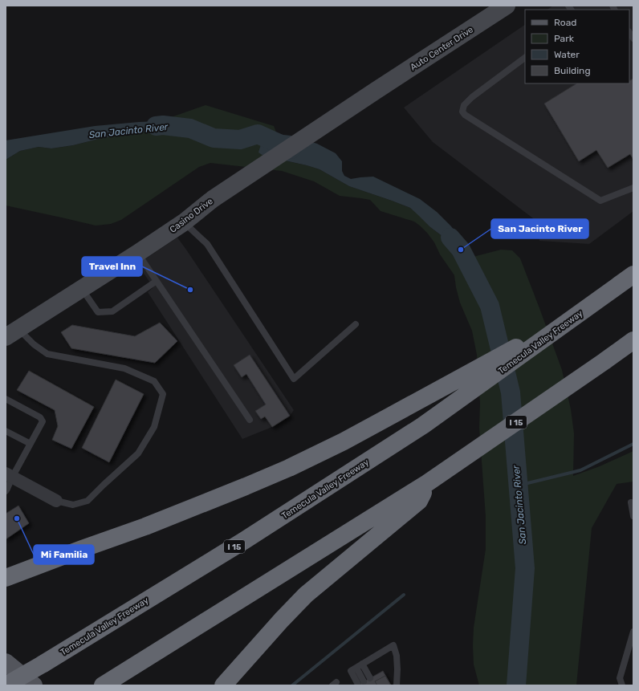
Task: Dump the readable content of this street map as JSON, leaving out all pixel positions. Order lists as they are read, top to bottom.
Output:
{
  "streets": {
    "highway": ["Temecula Valley Freeway", "I 15"],
    "street": ["Auto Center Drive", "Casino Drive"]
  },
  "crossings": [
    ["Auto Center Drive", "Casino Drive"]
  ],
  "water": ["San Jacinto River"],
  "places": ["San Jacinto River", "Travel Inn", "Mi Familia"],
  "legend": [
    "Road",
    "Park",
    "Water",
    "Building"
  ]
}
